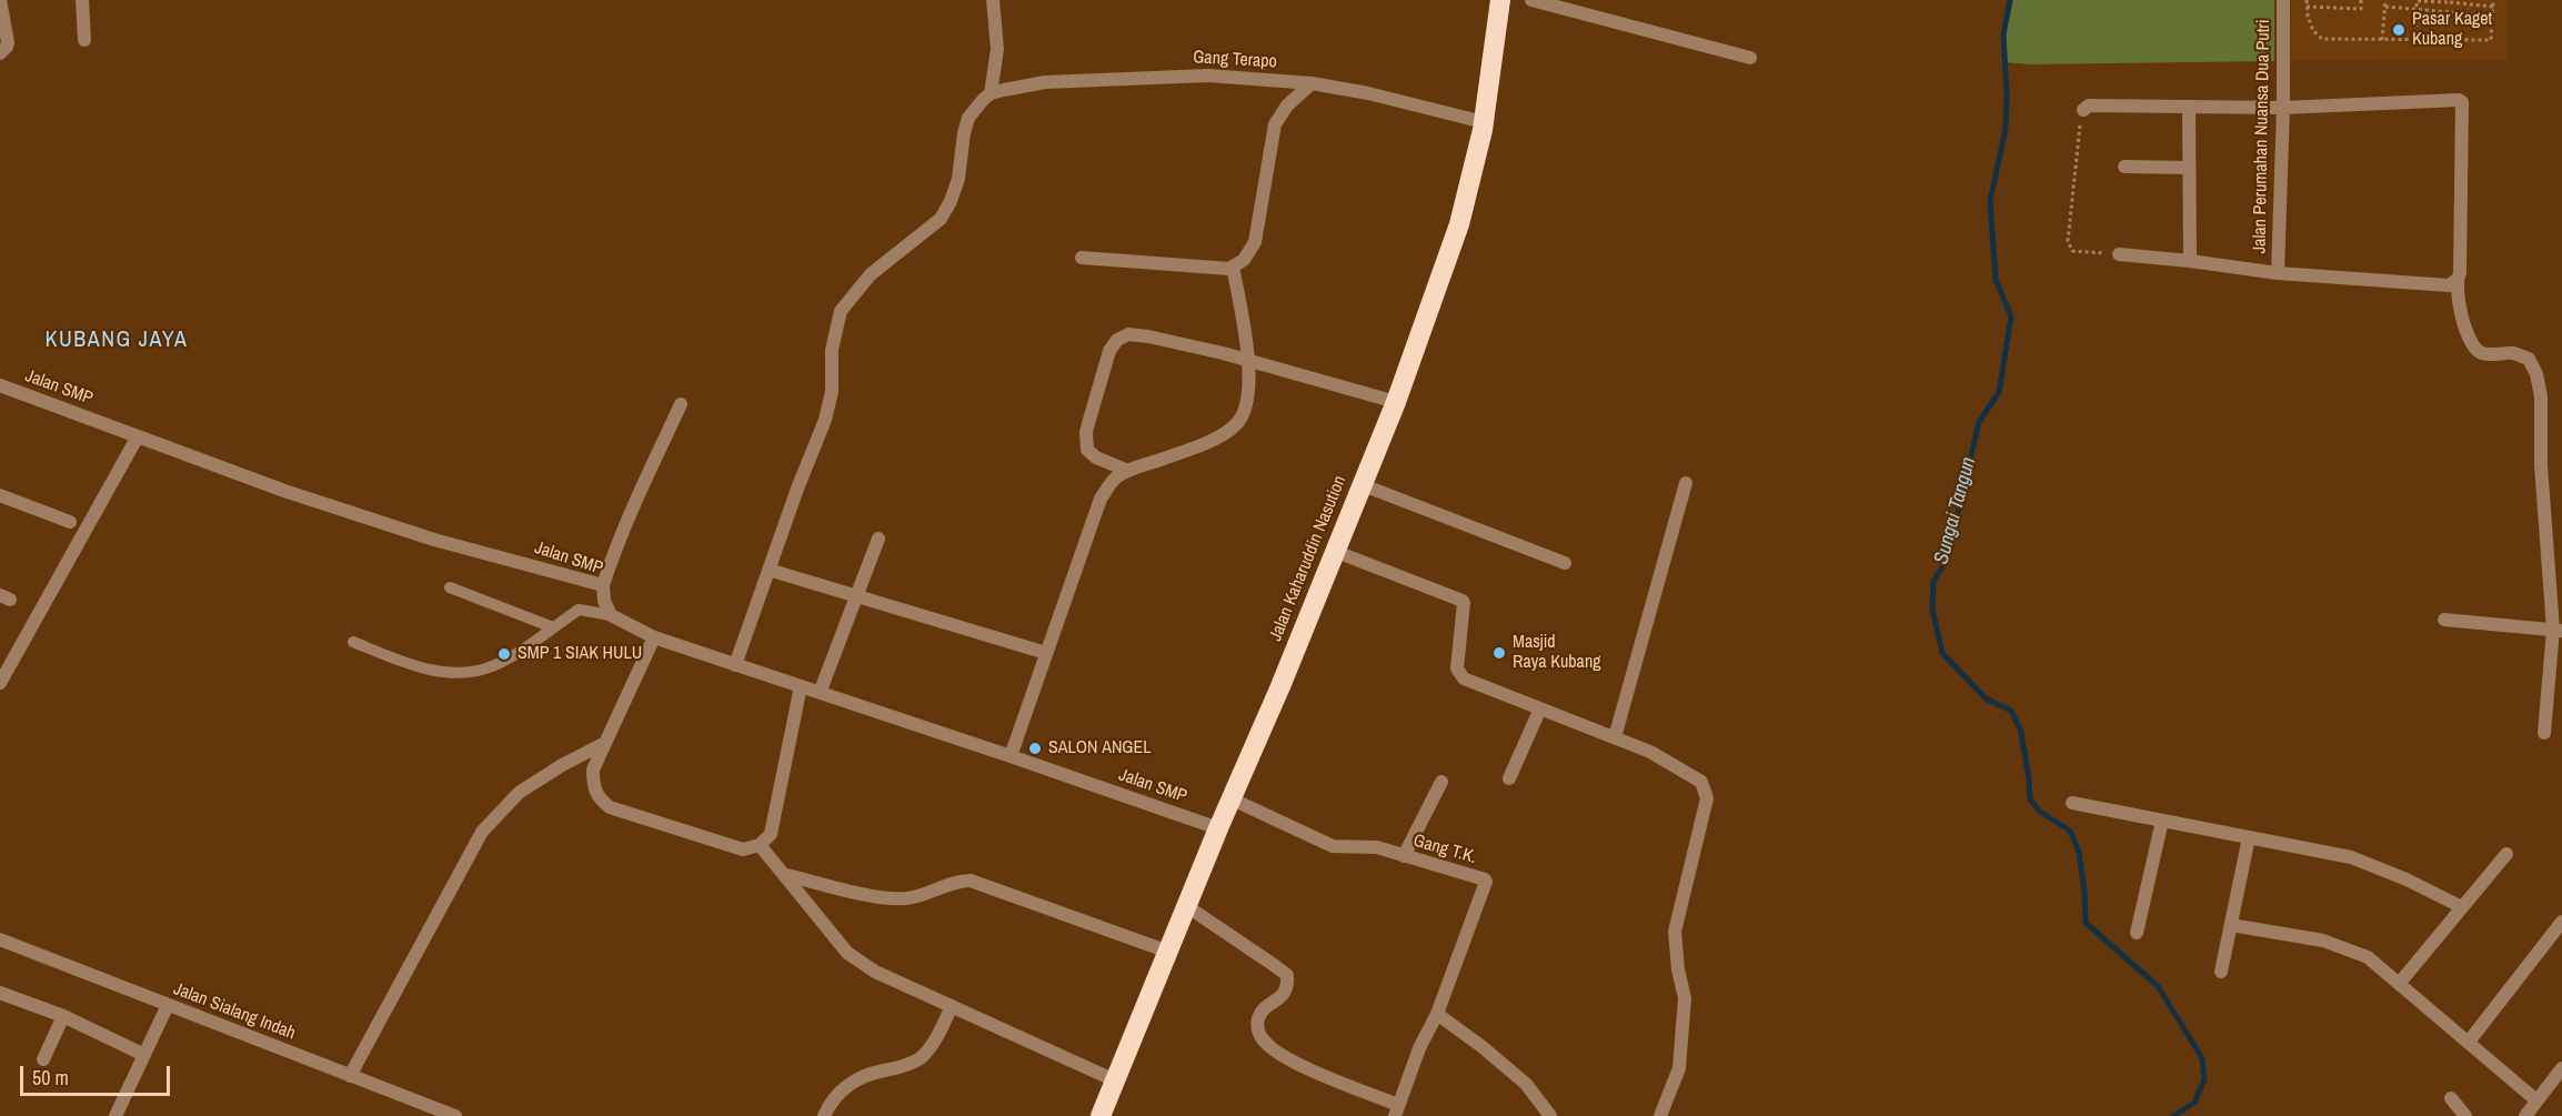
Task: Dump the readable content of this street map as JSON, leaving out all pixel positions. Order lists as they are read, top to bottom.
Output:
{
  "streets": {
    "highway": ["Jalan Kaharuddin Nasution"],
    "street": [
      "Gang Terapo",
      "Jalan Perumahan Nuansa Dua Putri",
      "Jalan SMP",
      "Gang T.K.",
      "Jalan Sialang Indah"
    ]
  },
  "crossings": [
    ["Gang Terapo", "Jalan Kaharuddin Nasution"],
    ["Jalan SMP", "Jalan Kaharuddin Nasution"],
    ["Jalan Kaharuddin Nasution", "Gang T.K."]
  ],
  "districts": ["KUBANG JAYA"],
  "water": ["Sungai Tangun"],
  "places": [
    "Pasar Kaget Kubang",
    "Masjid Raya Kubang",
    "SMP 1 SIAK HULU",
    "SALON ANGEL"
  ],
  "scale_bar": "50 m"
}
